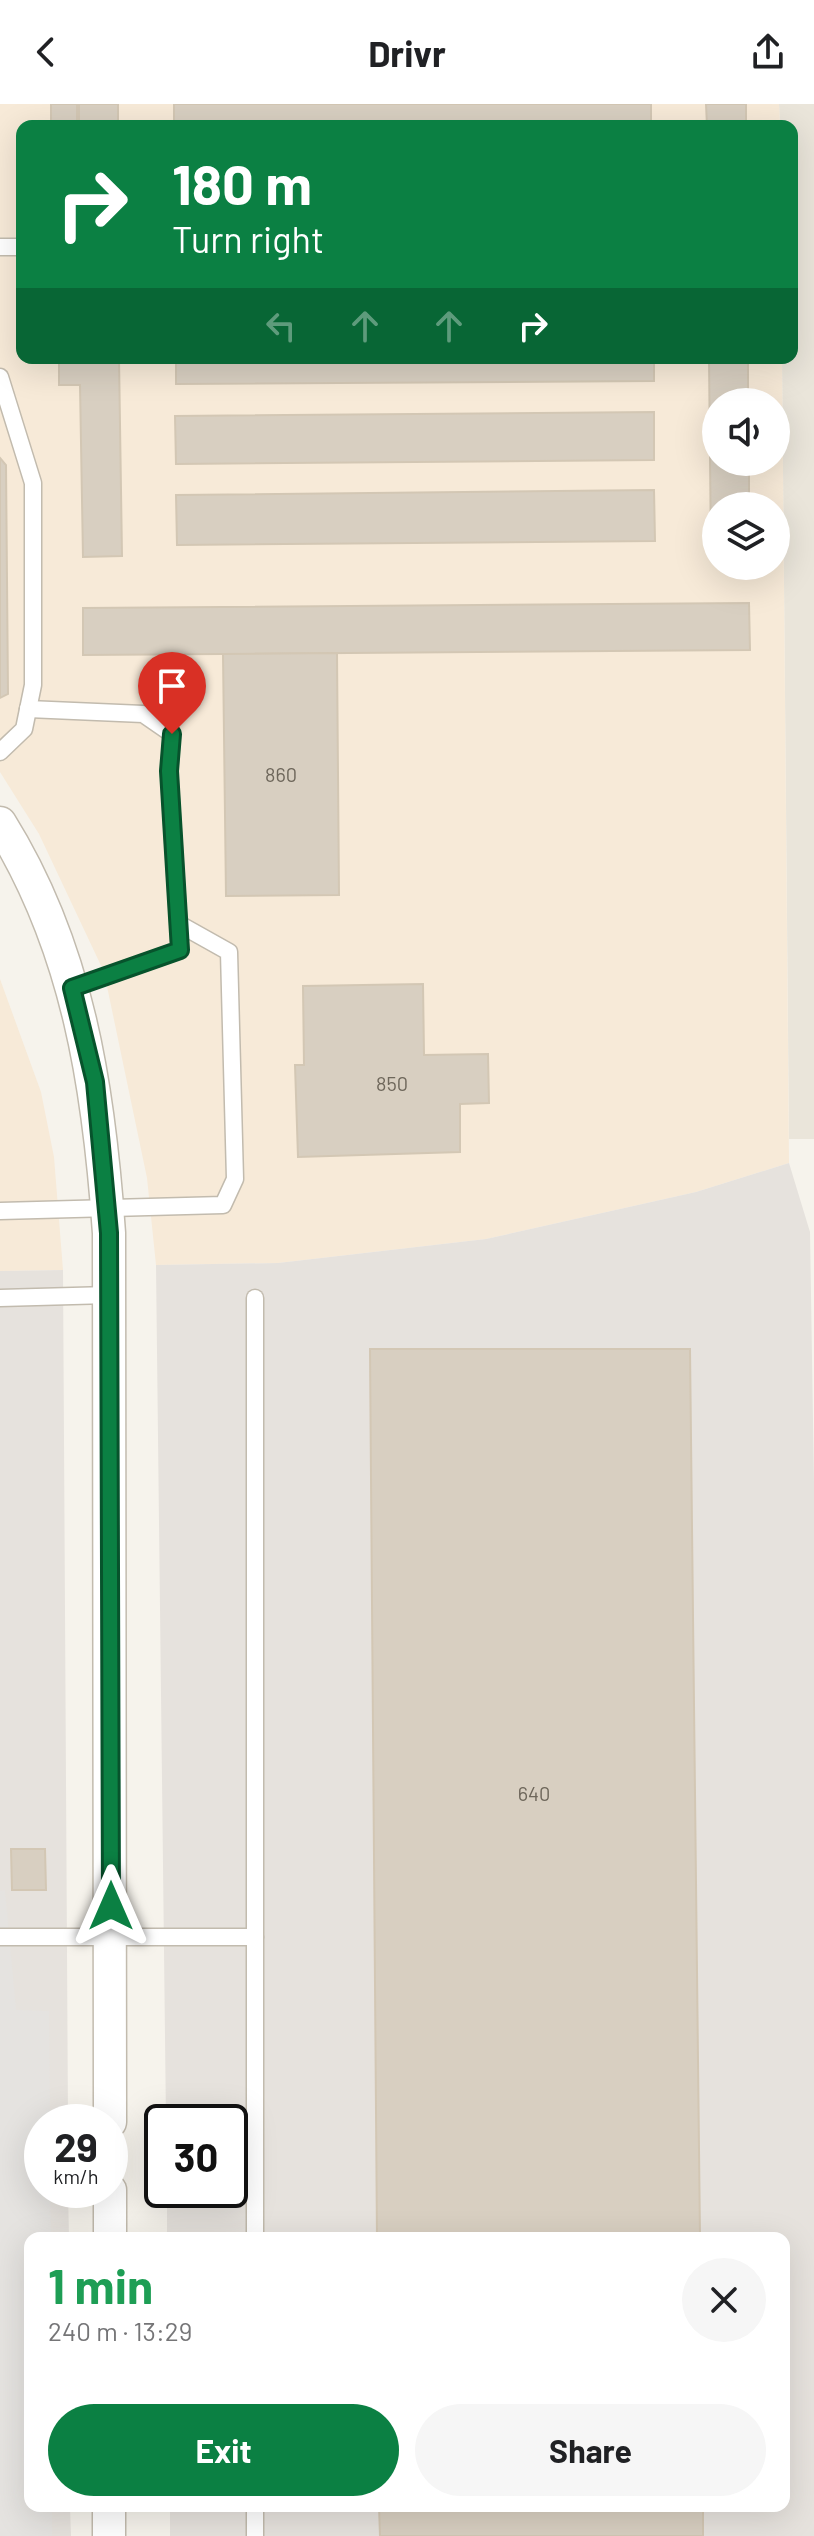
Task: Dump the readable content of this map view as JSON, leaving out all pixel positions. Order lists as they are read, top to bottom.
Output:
{
  "house_numbers": ["860", "850", "640"],
  "page": {
    "header": "Drivr",
    "turn": ["180 m", "Turn right"],
    "speed": "29 km/h",
    "limit": "30",
    "heading": ["1 min", "240 m · 13:29"],
    "buttons": ["Exit", "Share"]
  }
}
